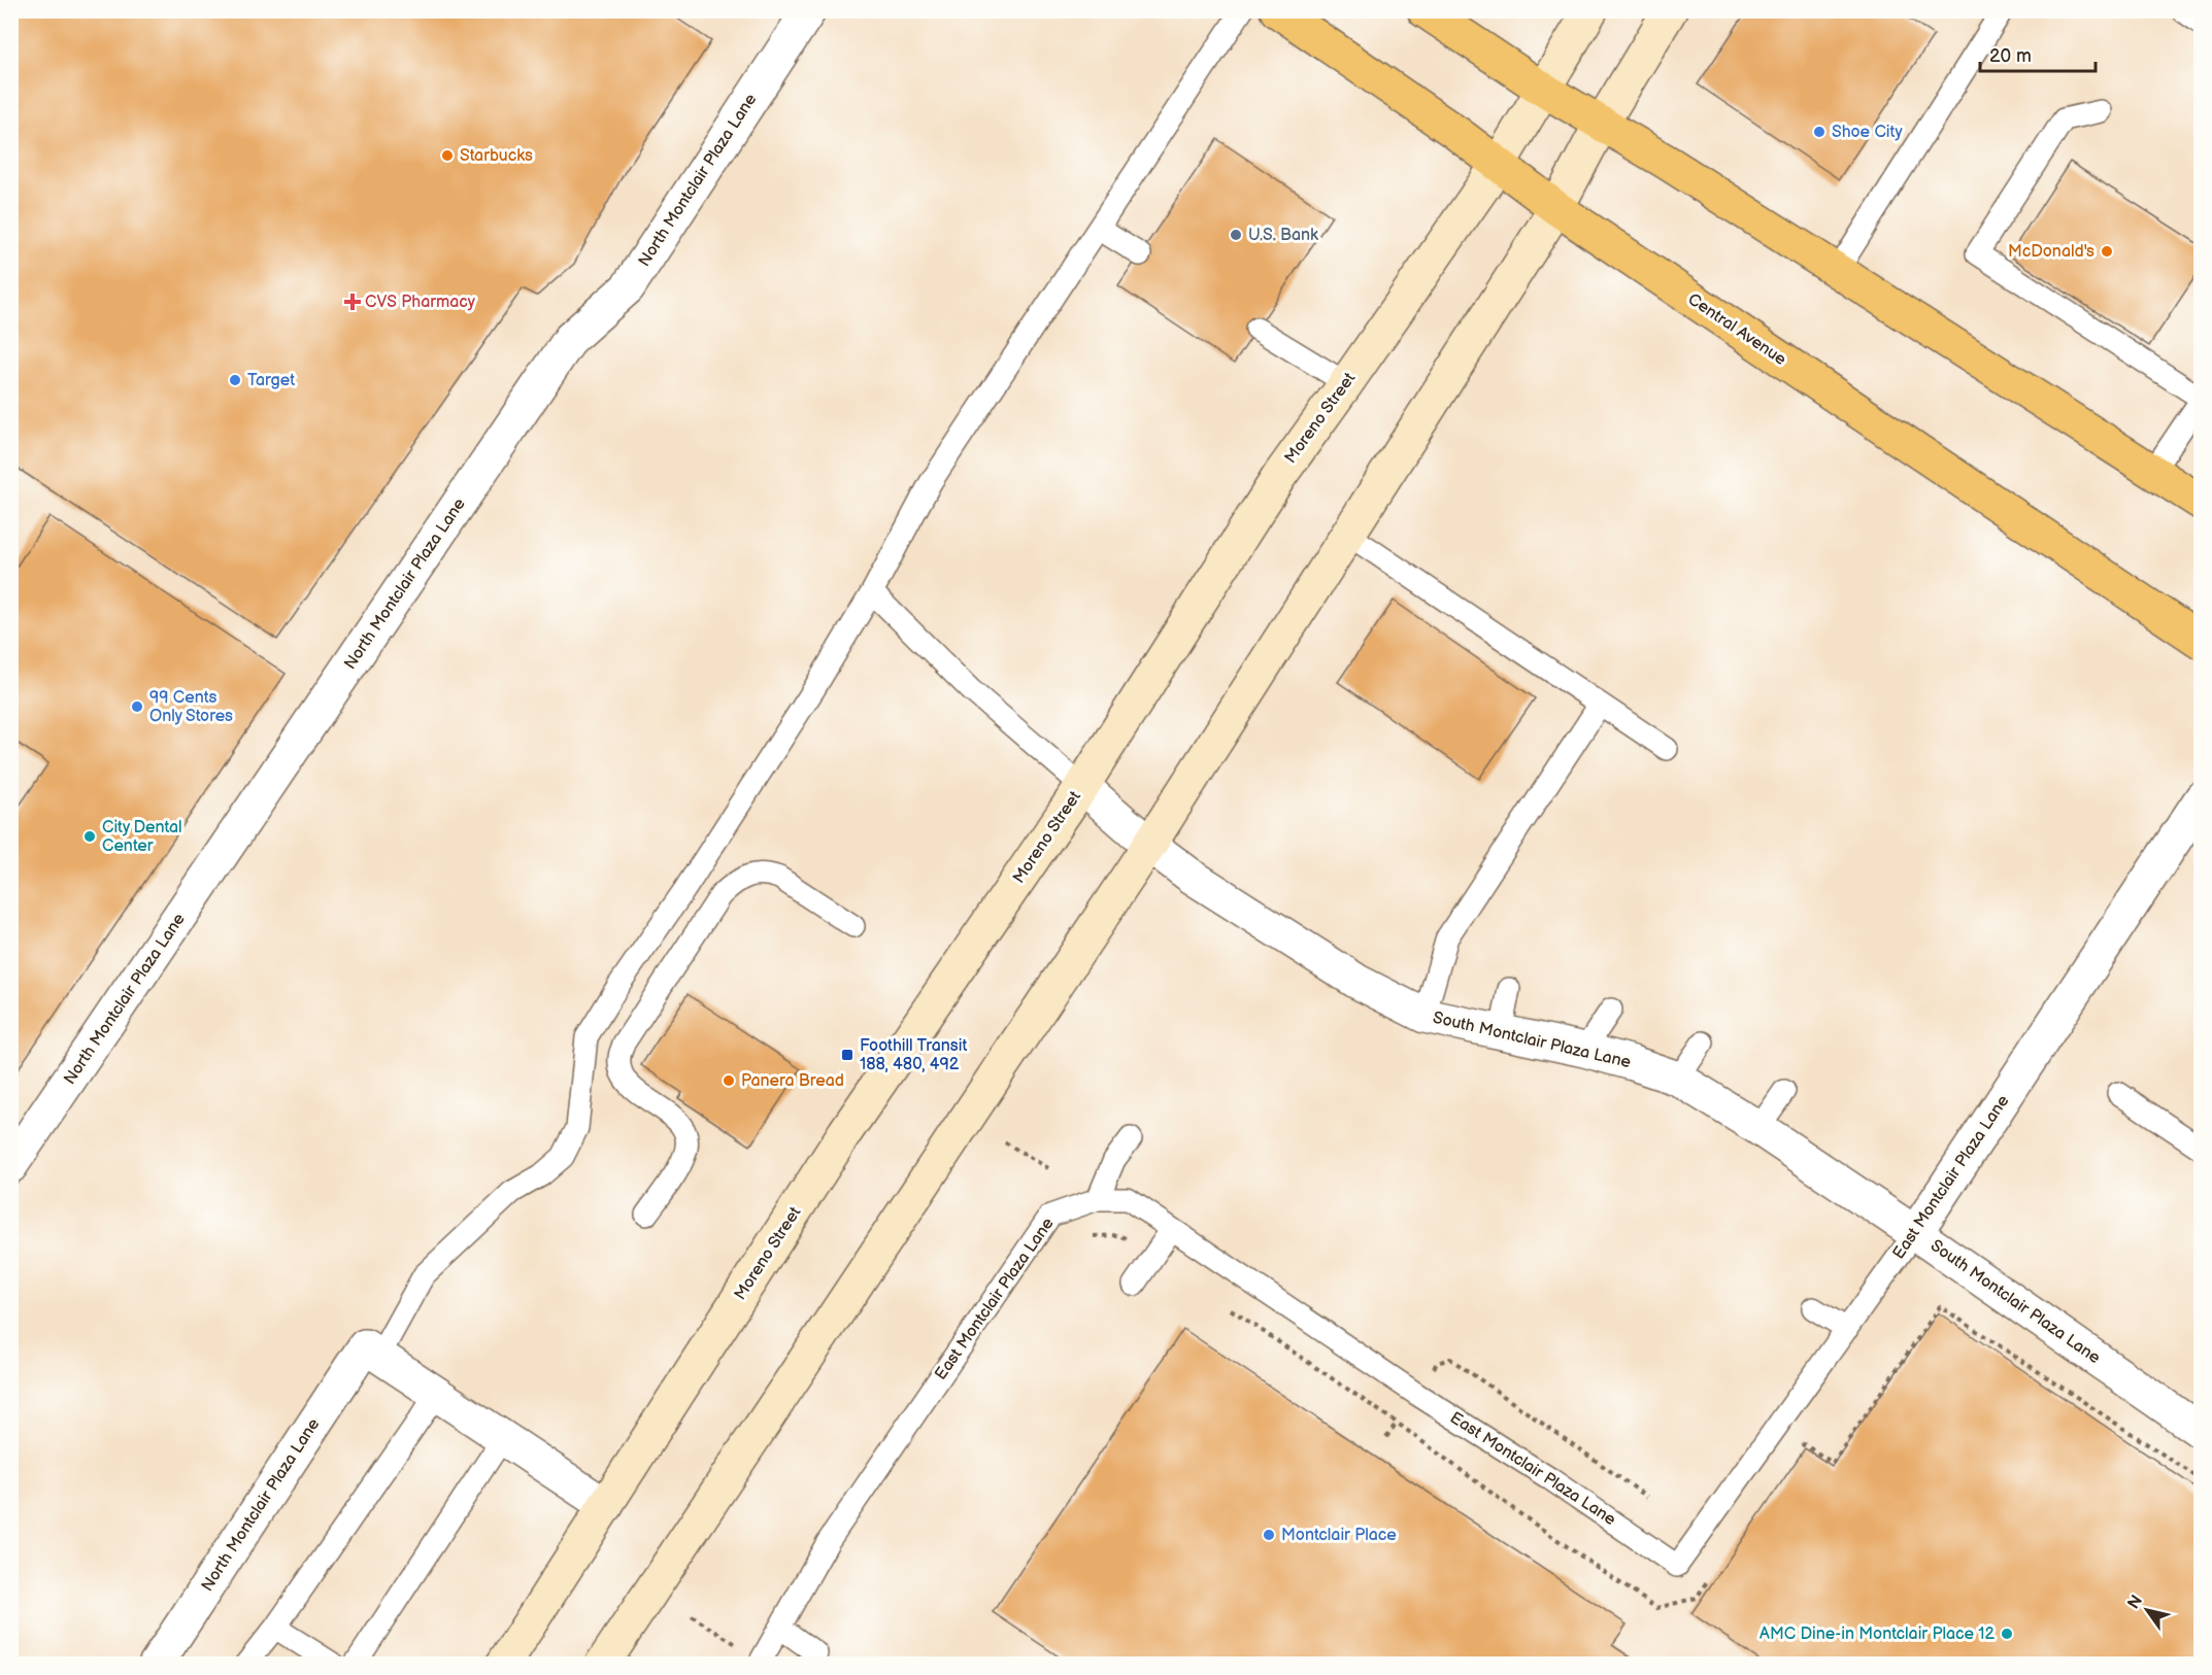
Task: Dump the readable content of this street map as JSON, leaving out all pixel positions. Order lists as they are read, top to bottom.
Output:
{
  "streets": {
    "main road": ["Central Avenue"],
    "street": [
      "North Montclair Plaza Lane",
      "Moreno Street",
      "South Montclair Plaza Lane",
      "East Montclair Plaza Lane"
    ]
  },
  "crossings": [
    ["Central Avenue", "Moreno Street"],
    ["Moreno Street", "South Montclair Plaza Lane"],
    ["South Montclair Plaza Lane", "East Montclair Plaza Lane"]
  ],
  "places": {
    "other": [
      "Shoe City",
      "Starbucks",
      "U.S. Bank",
      "McDonald's",
      "Target",
      "99 Cents Only Stores",
      "City Dental Center",
      "Panera Bread",
      "Montclair Place",
      "AMC Dine-in Montclair Place 12"
    ],
    "health": ["CVS Pharmacy"],
    "transit": ["Foothill Transit 188, 480, 492"]
  },
  "scale_bar": "20 m",
  "north": "top left"
}
